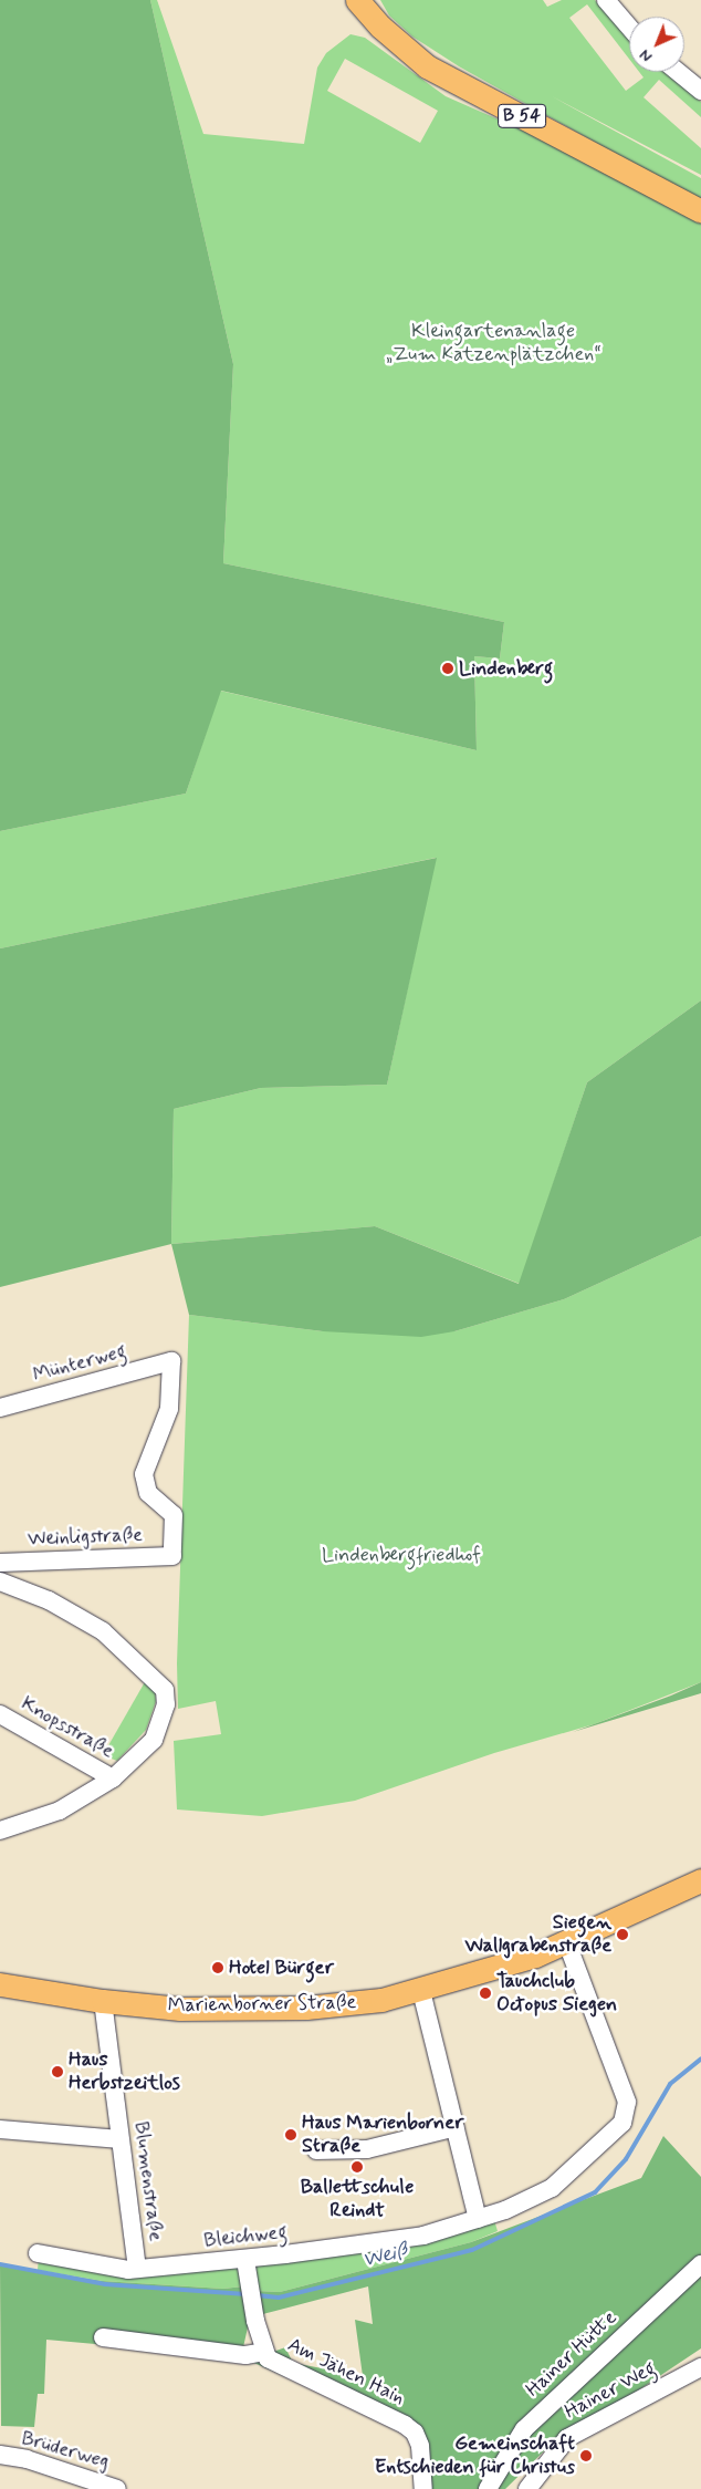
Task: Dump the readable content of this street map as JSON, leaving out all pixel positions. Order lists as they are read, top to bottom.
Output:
{
  "streets": {
    "main road": ["B 54", "Marienborner Straße"],
    "street": [
      "Münterweg",
      "Weinligstraße",
      "Knopsstraße",
      "Blumenstraße",
      "Bleichweg",
      "Hainer Hütte",
      "Am Jähen Hain",
      "Hainer Weg",
      "Brüderweg"
    ]
  },
  "crossings": [
    ["Münterweg", "Weinligstraße"],
    ["Marienborner Straße", "Blumenstraße"],
    ["Marienborner Straße", "Bleichweg"],
    ["Blumenstraße", "Bleichweg"],
    ["Bleichweg", "Am Jähen Hain"]
  ],
  "water": ["Weiß"],
  "parks": ["Kleingartenanlage „Zum Katzenplätzchen“", "Lindenbergfriedhof"],
  "places": [
    "Lindenberg",
    "Siegen Wallgrabenstraße",
    "Hotel Bürger",
    "Tauchclub Octopus Siegen",
    "Haus Herbstzeitlos",
    "Haus Marienborner Straße",
    "Ballettschule Reindt",
    "Gemeinschaft Entschieden für Christus"
  ],
  "north": "bottom left"
}
